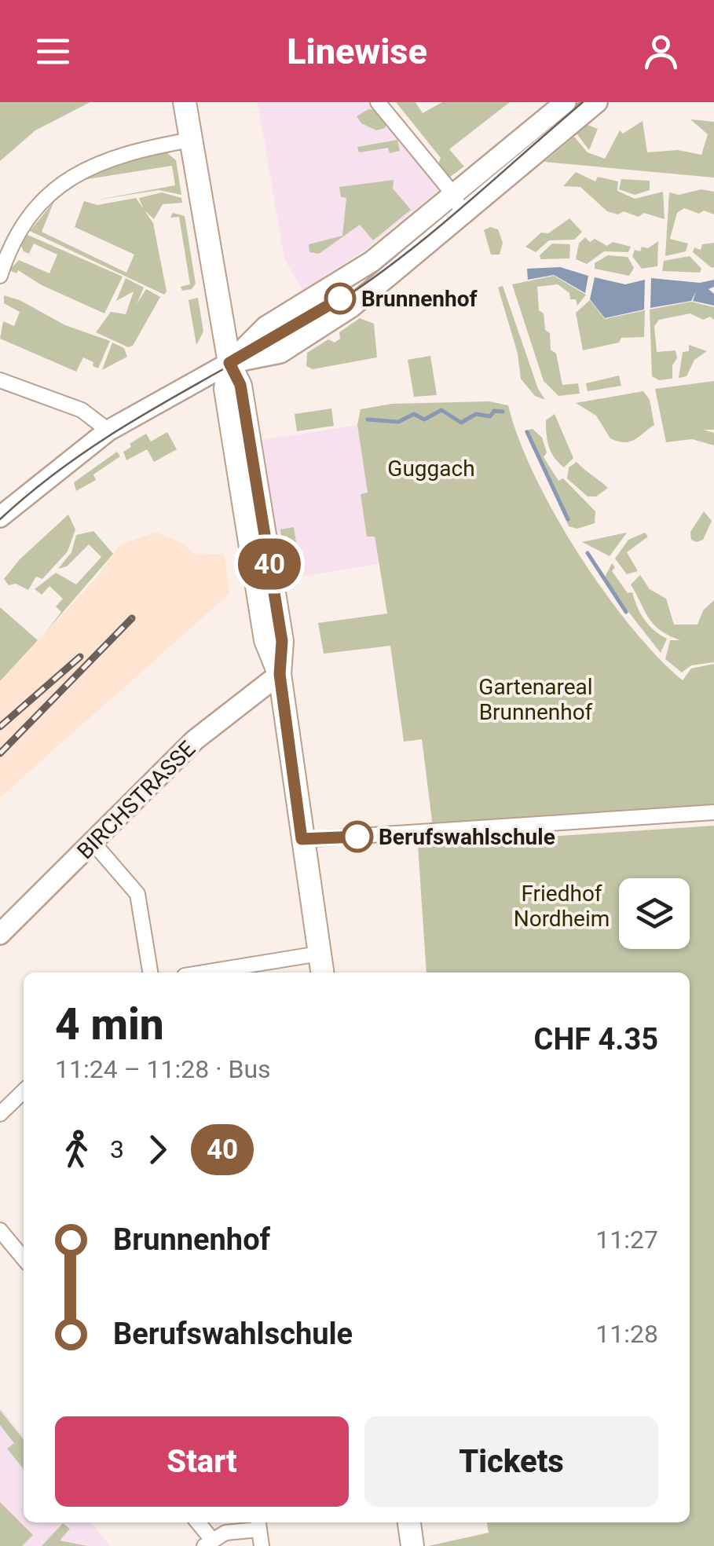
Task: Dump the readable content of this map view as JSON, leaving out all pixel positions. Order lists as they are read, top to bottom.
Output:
{
  "streets": {
    "street": ["BIRCHSTRASSE"]
  },
  "parks": ["Guggach", "Gartenareal Brunnenhof", "Friedhof Nordheim"],
  "places": ["Brunnenhof", "Berufswahlschule"],
  "lines": ["bus line 40"],
  "page": {
    "header": "Linewise",
    "on_map": "40",
    "heading": ["4 min", "11:24 – 11:28 · Bus", "CHF 4.35"],
    "legs": ["3", "40"],
    "list": [
      {
        "name": "Brunnenhof",
        "value": "11:27"
      },
      {
        "name": "Berufswahlschule",
        "value": "11:28"
      }
    ],
    "buttons": ["Start", "Tickets"]
  }
}
